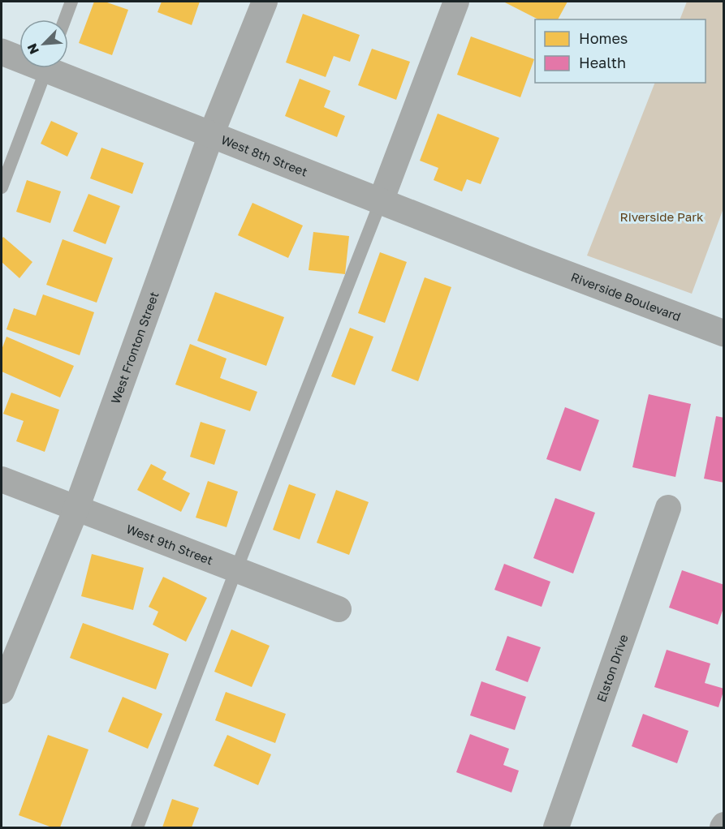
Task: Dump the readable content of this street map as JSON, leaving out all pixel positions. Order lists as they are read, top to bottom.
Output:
{
  "streets": {
    "street": [
      "West 8th Street",
      "Riverside Boulevard",
      "West Fronton Street",
      "West 9th Street",
      "Elston Drive"
    ]
  },
  "crossings": [
    ["West 8th Street", "Riverside Boulevard"],
    ["West 8th Street", "West Fronton Street"],
    ["West Fronton Street", "West 9th Street"]
  ],
  "parks": ["Riverside Park"],
  "legend": ["Homes", "Health"],
  "north": "bottom left"
}
